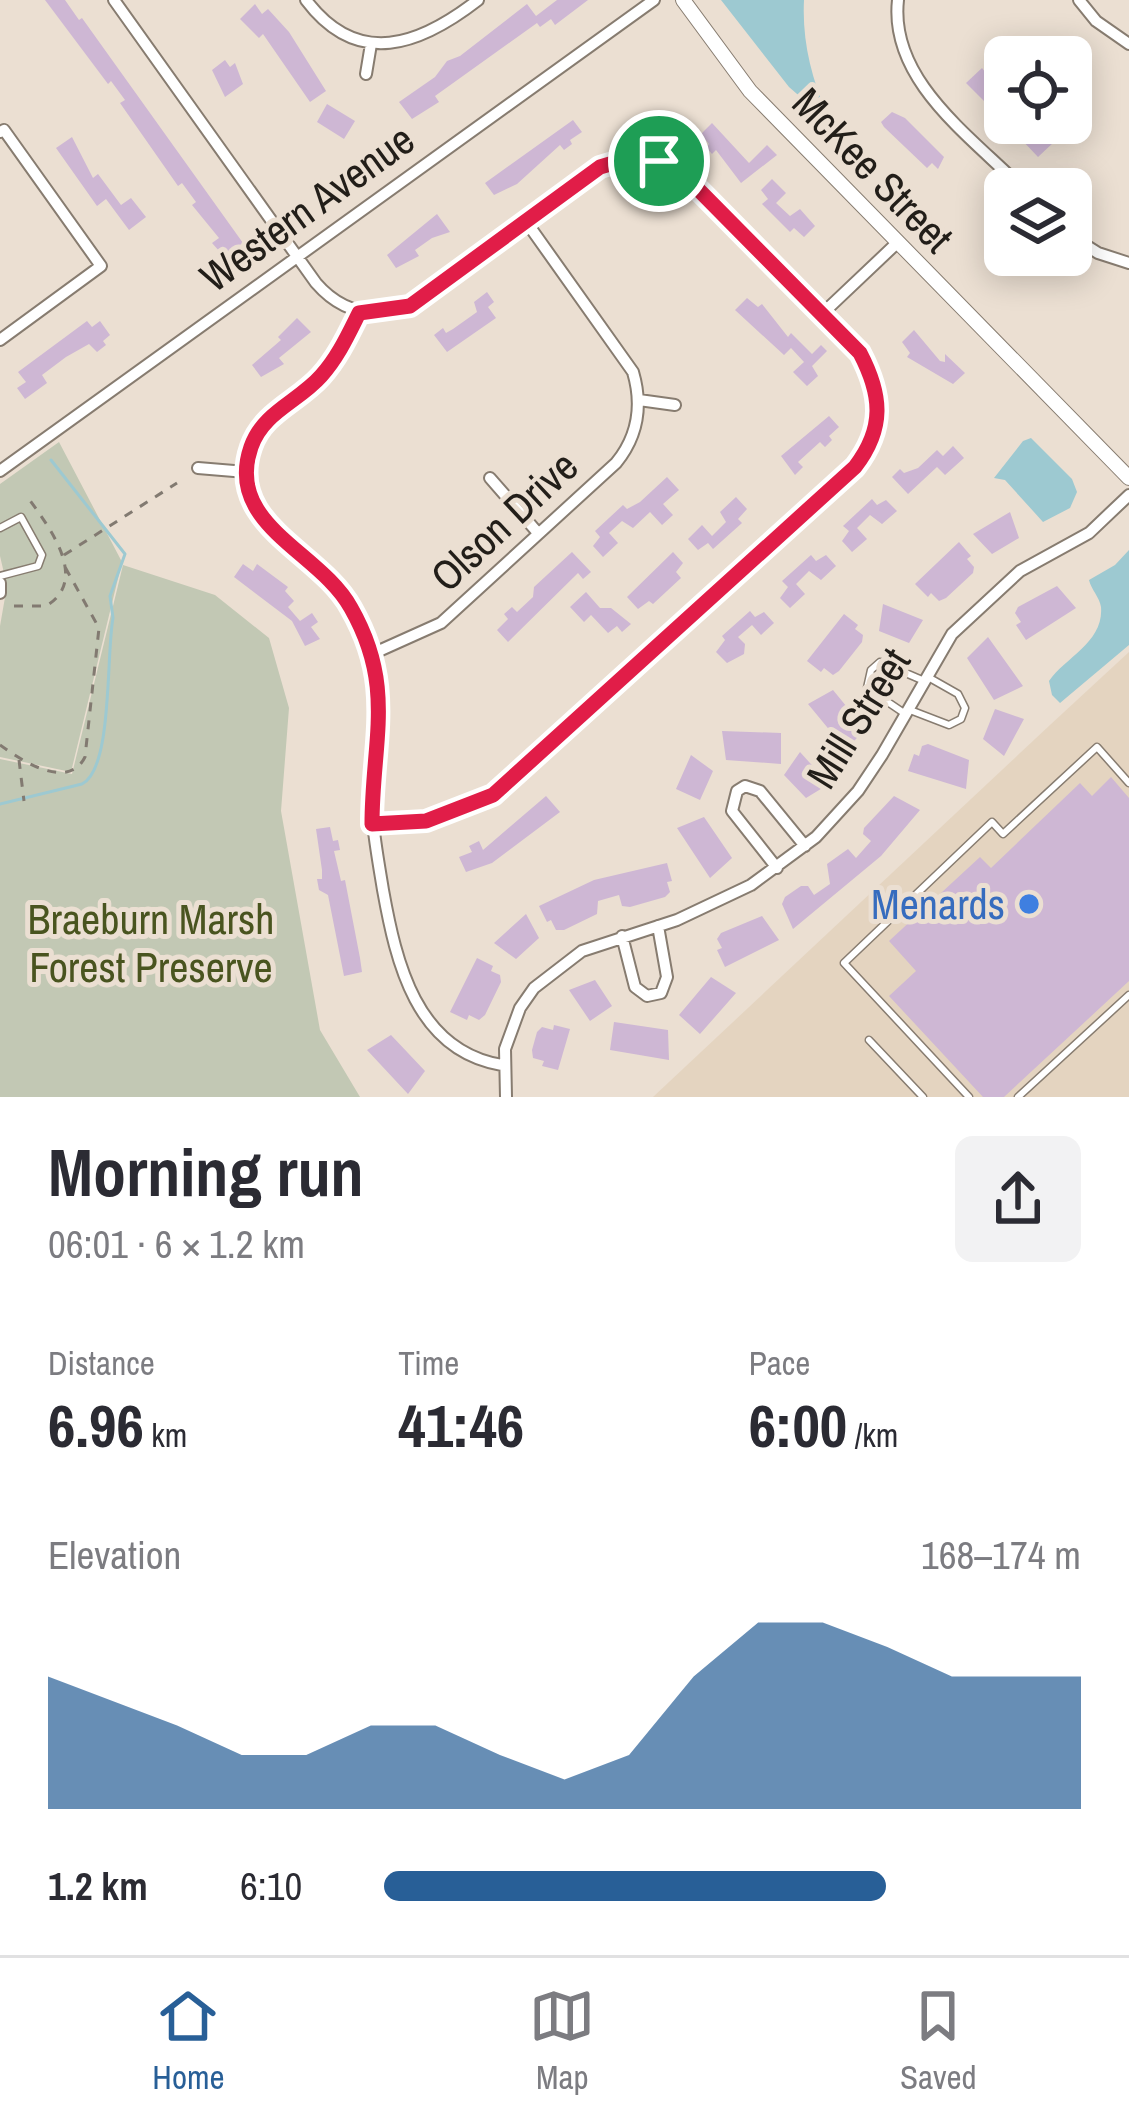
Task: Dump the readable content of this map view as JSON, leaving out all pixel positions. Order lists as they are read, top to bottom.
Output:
{
  "streets": {
    "street": [
      "McKee Street",
      "Western Avenue",
      "Olson Drive",
      "Mill Street"
    ]
  },
  "parks": ["Braeburn Marsh Forest Preserve"],
  "places": ["Menards"],
  "page": {
    "heading": ["Morning run", "06:01 · 6 × 1.2 km"],
    "stats": [
      ["Distance", "6.96 km"],
      ["Time", "41:46"],
      ["Pace", "6:00 /km"]
    ],
    "chart": ["Elevation", "168–174 m"],
    "list": [
      {
        "name": "1.2 km",
        "note": "6:10"
      }
    ],
    "tabs": ["Home", "Map", "Saved"]
  }
}
